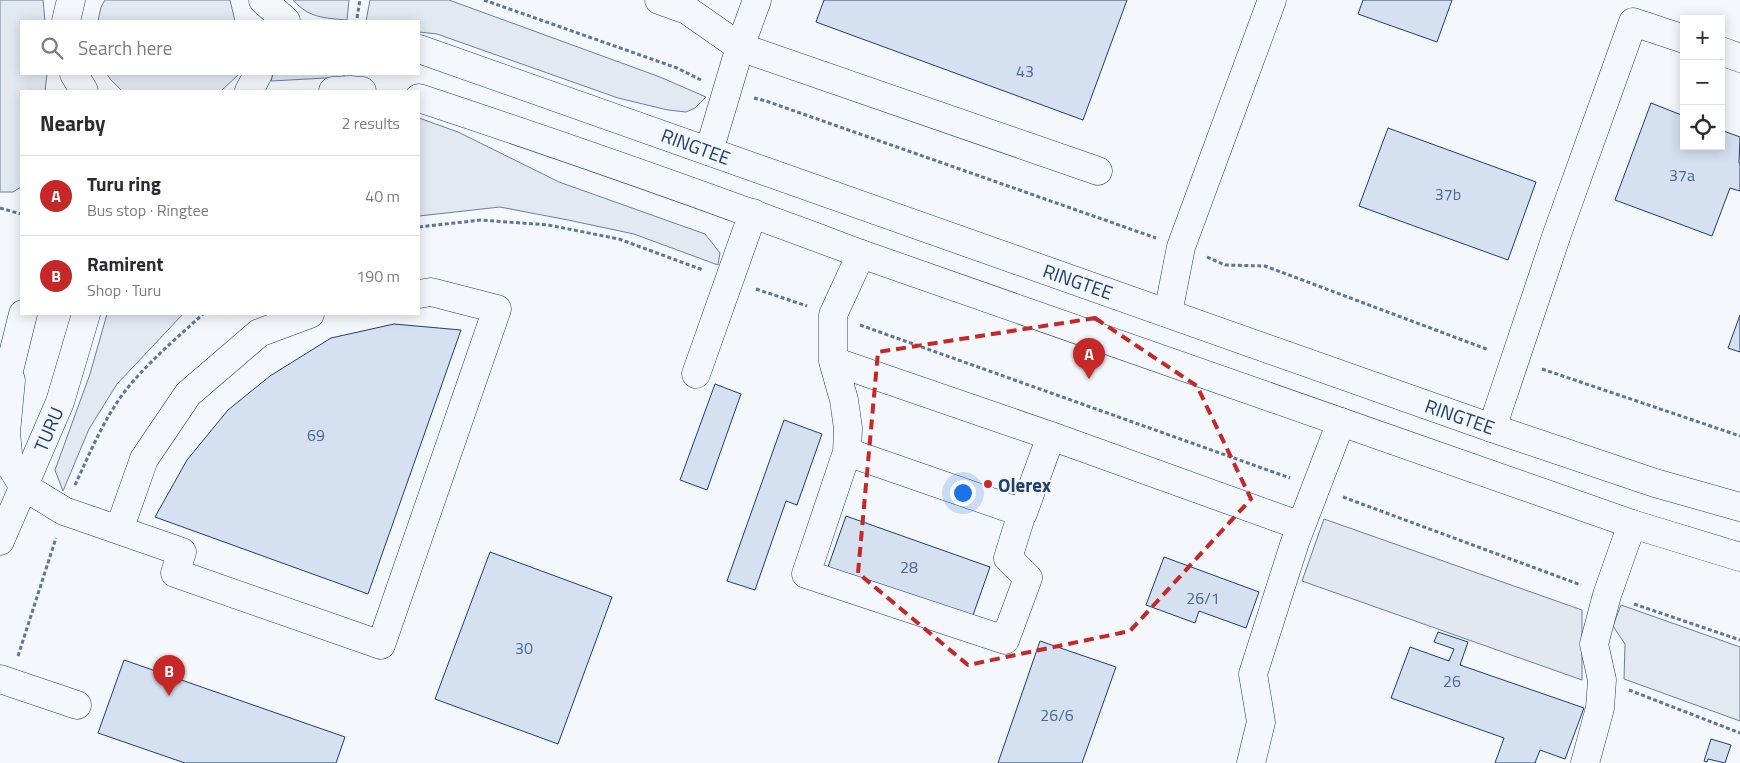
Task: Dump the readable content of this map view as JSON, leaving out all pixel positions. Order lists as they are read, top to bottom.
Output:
{
  "streets": {
    "main road": ["RINGTEE", "TURU"]
  },
  "places": ["Olerex"],
  "house_numbers": [
    "43",
    "37a",
    "37b",
    "69",
    "28",
    "26/1",
    "30",
    "26",
    "26/6"
  ],
  "page": {
    "map_buttons": ["+", "−"],
    "search": "Search here",
    "heading": ["Nearby", "2 results"],
    "list": [
      {
        "mark": "A",
        "name": "Turu ring",
        "note": "Bus stop · Ringtee",
        "value": "40 m"
      },
      {
        "mark": "B",
        "name": "Ramirent",
        "note": "Shop · Turu",
        "value": "190 m"
      }
    ],
    "pins": ["A", "B"]
  }
}
